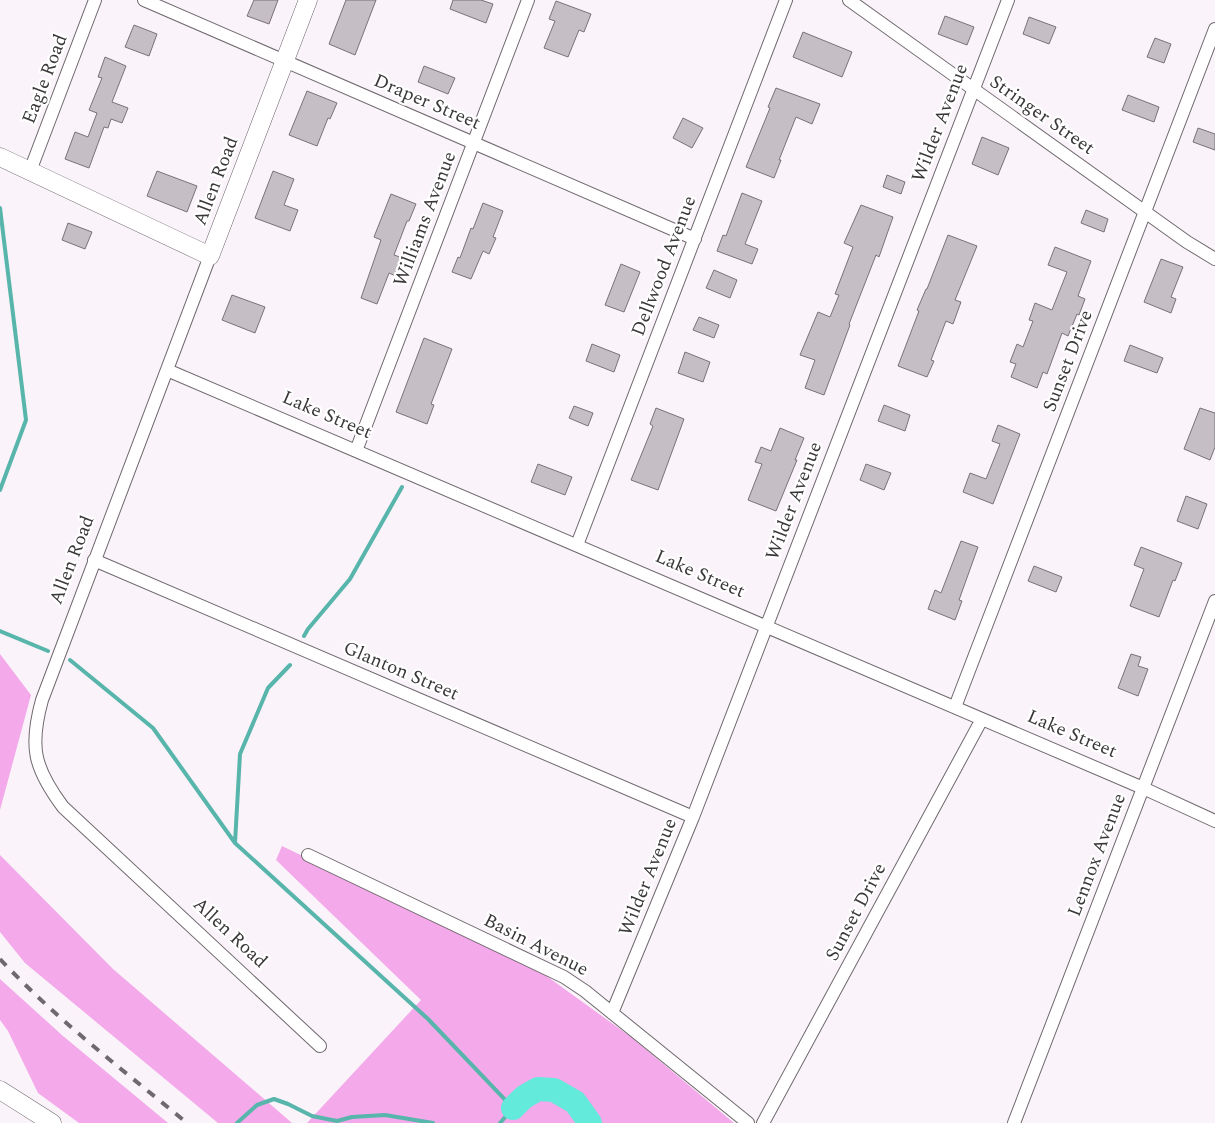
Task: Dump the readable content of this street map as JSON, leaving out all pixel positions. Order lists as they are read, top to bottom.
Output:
{
  "streets": {
    "street": [
      "Eagle Road",
      "Draper Street",
      "Stringer Street",
      "Wilder Avenue",
      "Allen Road",
      "Williams Avenue",
      "Dellwood Avenue",
      "Sunset Drive",
      "Lake Street",
      "Glanton Street",
      "Lennox Avenue",
      "Basin Avenue"
    ]
  },
  "crossings": [
    ["Draper Street", "Allen Road"],
    ["Draper Street", "Williams Avenue"],
    ["Draper Street", "Dellwood Avenue"],
    ["Stringer Street", "Wilder Avenue"],
    ["Stringer Street", "Sunset Drive"],
    ["Wilder Avenue", "Lake Street"],
    ["Wilder Avenue", "Glanton Street"],
    ["Wilder Avenue", "Basin Avenue"],
    ["Allen Road", "Lake Street"],
    ["Allen Road", "Glanton Street"],
    ["Williams Avenue", "Lake Street"],
    ["Dellwood Avenue", "Lake Street"],
    ["Sunset Drive", "Lake Street"],
    ["Lake Street", "Lennox Avenue"]
  ]
}
